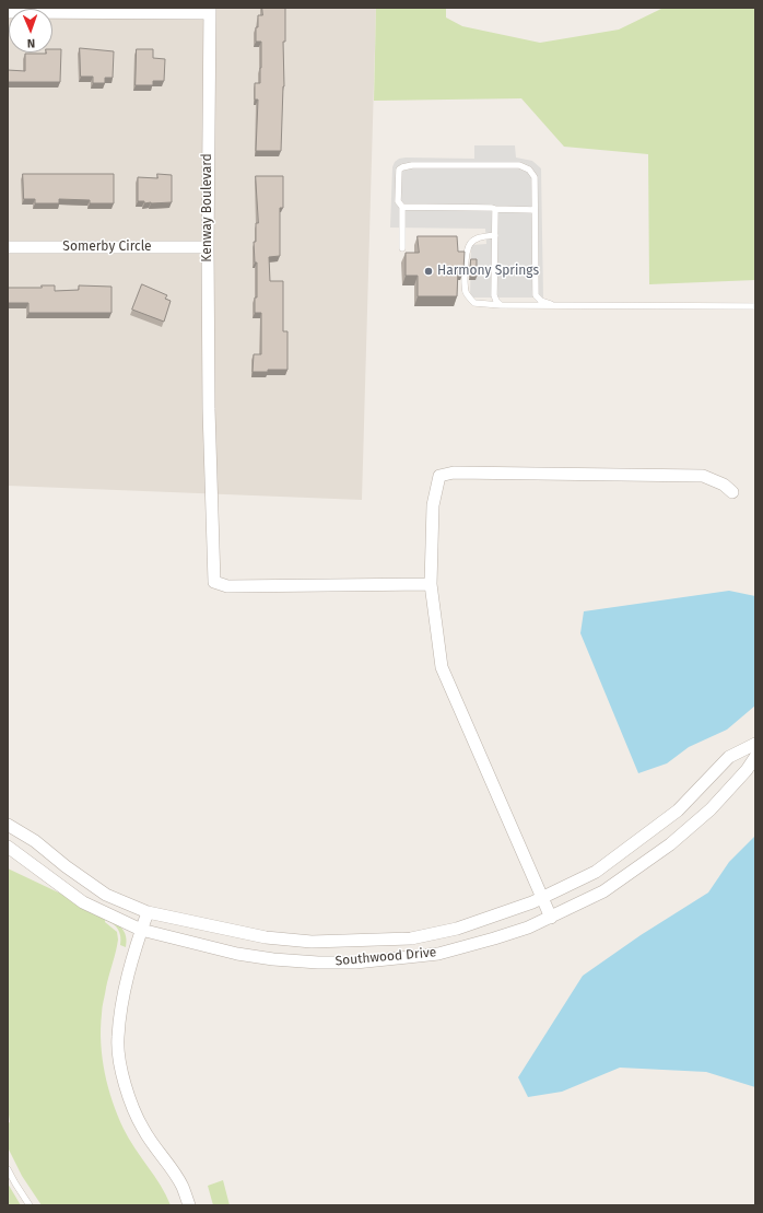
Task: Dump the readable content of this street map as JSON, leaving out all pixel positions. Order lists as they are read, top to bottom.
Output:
{
  "streets": {
    "street": ["Kenway Boulevard", "Somerby Circle", "Southwood Drive"]
  },
  "crossings": [
    ["Kenway Boulevard", "Somerby Circle"]
  ],
  "places": ["Harmony Springs"],
  "north": "bottom"
}
